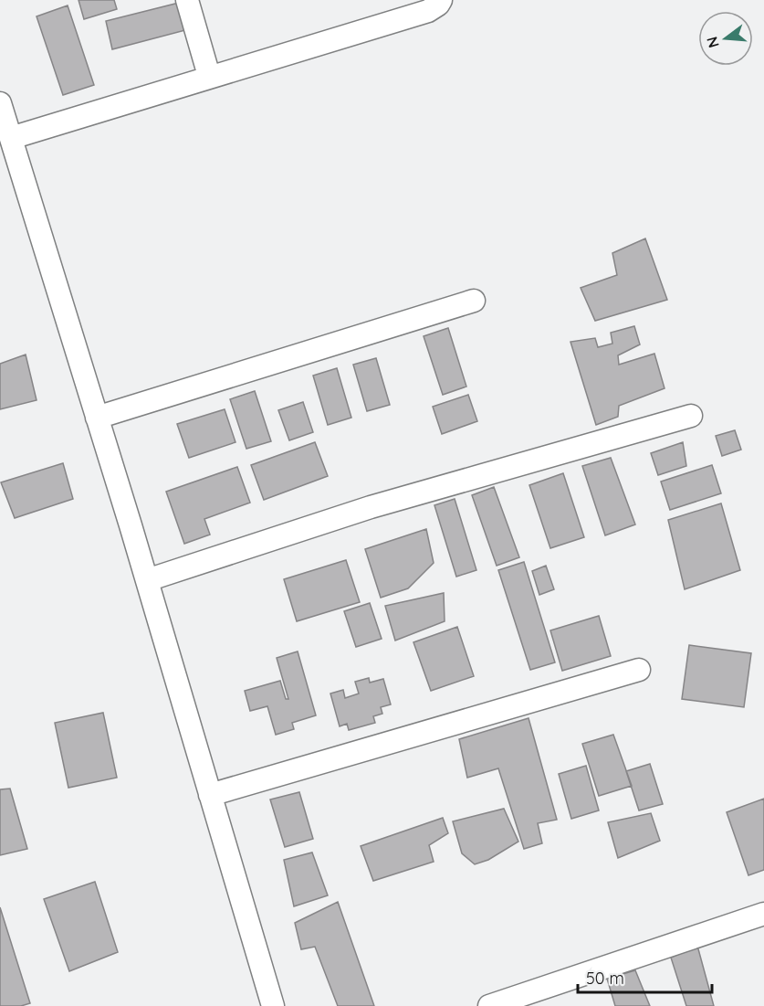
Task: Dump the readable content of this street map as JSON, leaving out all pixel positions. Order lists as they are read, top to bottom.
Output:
{
  "scale_bar": "50 m",
  "north": "left"
}
